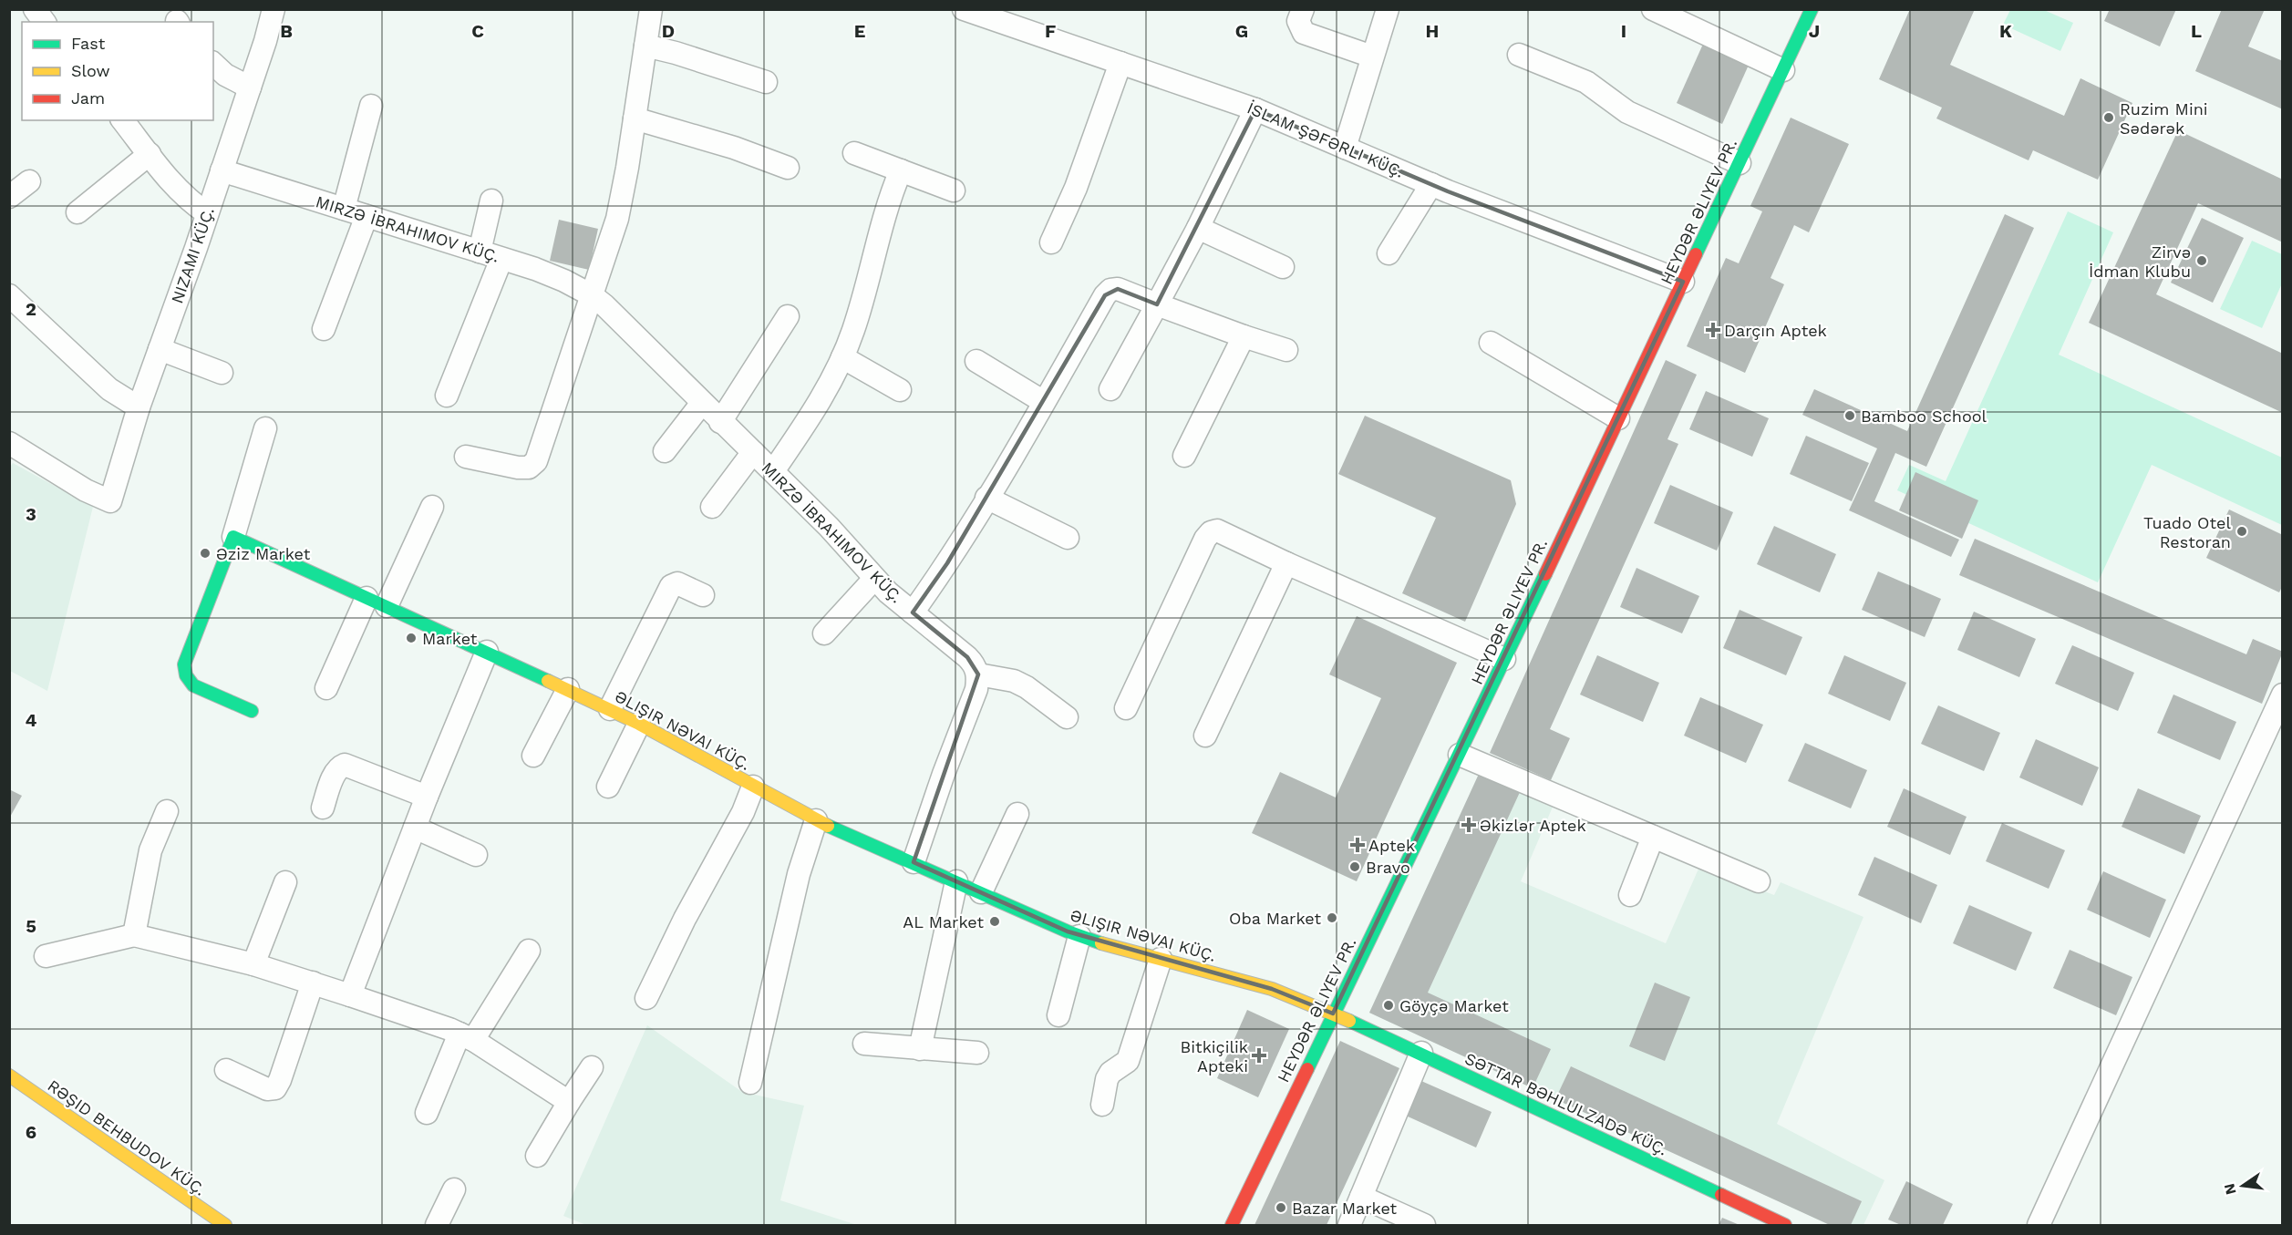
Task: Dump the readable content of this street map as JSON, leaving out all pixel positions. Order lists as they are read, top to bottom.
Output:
{
  "streets": {
    "street": [
      "İSLAM ŞƏFƏRLI KÜÇ.",
      "HEYDƏR ƏLIYEV PR.",
      "MIRZƏ İBRAHIMOV KÜÇ.",
      "NIZAMI KÜÇ.",
      "ƏLIŞIR NƏVAI KÜÇ.",
      "SƏTTAR BƏHLULZADƏ KÜÇ.",
      "RƏŞID BEHBUDOV KÜÇ."
    ]
  },
  "crossings": [
    ["İSLAM ŞƏFƏRLI KÜÇ.", "HEYDƏR ƏLIYEV PR."],
    ["HEYDƏR ƏLIYEV PR.", "ƏLIŞIR NƏVAI KÜÇ."],
    ["HEYDƏR ƏLIYEV PR.", "SƏTTAR BƏHLULZADƏ KÜÇ."],
    ["MIRZƏ İBRAHIMOV KÜÇ.", "NIZAMI KÜÇ."],
    ["ƏLIŞIR NƏVAI KÜÇ.", "SƏTTAR BƏHLULZADƏ KÜÇ."]
  ],
  "places": {
    "other": [
      "Ruzim Mini Sədərək",
      "Zirvə İdman Klubu",
      "Bamboo School",
      "Tuado Otel Restoran",
      "Əziz Market",
      "Market",
      "Bravo",
      "Oba Market",
      "AL Market",
      "Göyçə Market",
      "Bazar Market"
    ],
    "health": [
      "Darçın Aptek",
      "Əkizlər Aptek",
      "Aptek",
      "Bitkiçilik Apteki"
    ]
  },
  "legend": ["Fast", "Slow", "Jam"],
  "north": "left",
  "grid": {
    "columns": [
      "B",
      "C",
      "D",
      "E",
      "F",
      "G",
      "H",
      "I",
      "J",
      "K",
      "L"
    ],
    "rows": [
      "2",
      "3",
      "4",
      "5",
      "6"
    ]
  }
}
